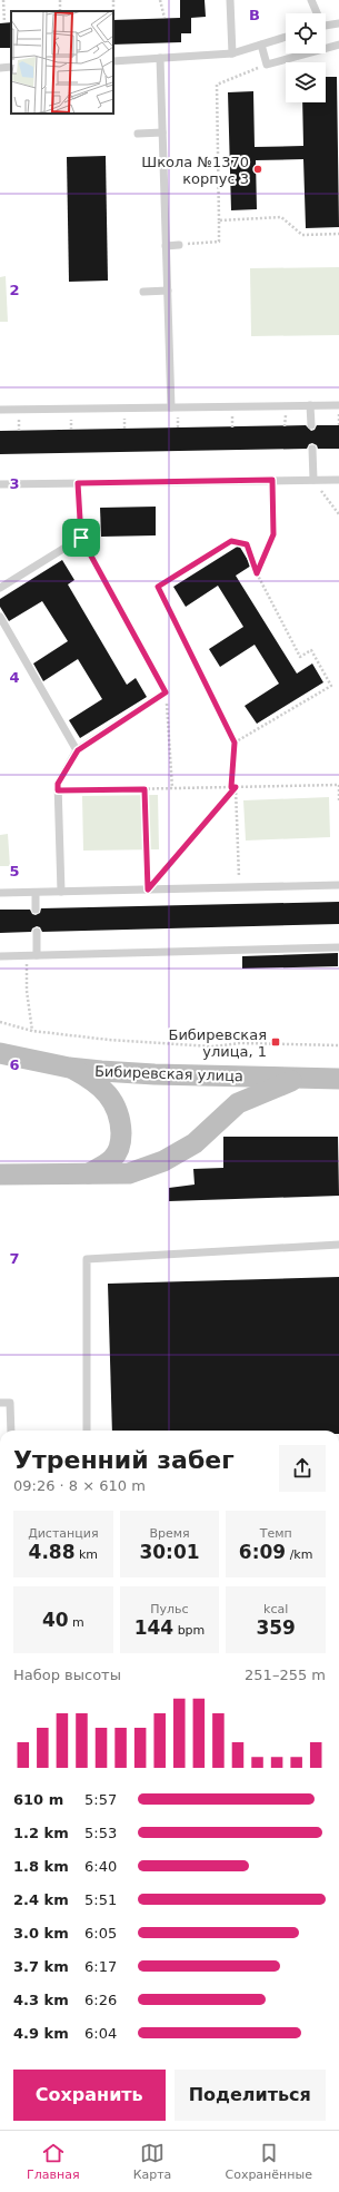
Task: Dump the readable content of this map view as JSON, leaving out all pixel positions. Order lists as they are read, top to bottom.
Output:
{
  "streets": {
    "main road": ["Бибиревская улица"]
  },
  "places": {
    "other": ["Школа №1370 корпус 3"],
    "transit": ["Бибиревская улица, 1"]
  },
  "page": {
    "heading": ["Утренний забег", "09:26 · 8 × 610 m"],
    "stats": [
      ["Дистанция", "4.88 km"],
      ["Время", "30:01"],
      ["Темп", "6:09 /km"],
      ["40 m"],
      ["Пульс", "144 bpm"],
      ["kcal", "359"]
    ],
    "chart": ["Набор высоты", "251–255 m"],
    "list": [
      {
        "name": "610 m",
        "note": "5:57"
      },
      {
        "name": "1.2 km",
        "note": "5:53"
      },
      {
        "name": "1.8 km",
        "note": "6:40"
      },
      {
        "name": "2.4 km",
        "note": "5:51"
      },
      {
        "name": "3.0 km",
        "note": "6:05"
      },
      {
        "name": "3.7 km",
        "note": "6:17"
      },
      {
        "name": "4.3 km",
        "note": "6:26"
      },
      {
        "name": "4.9 km",
        "note": "6:04"
      }
    ],
    "buttons": ["Сохранить", "Поделиться"],
    "tabs": ["Главная", "Карта", "Сохранённые"]
  },
  "grid": {
    "columns": ["B"],
    "rows": [
      "2",
      "3",
      "4",
      "5",
      "6",
      "7"
    ]
  }
}
